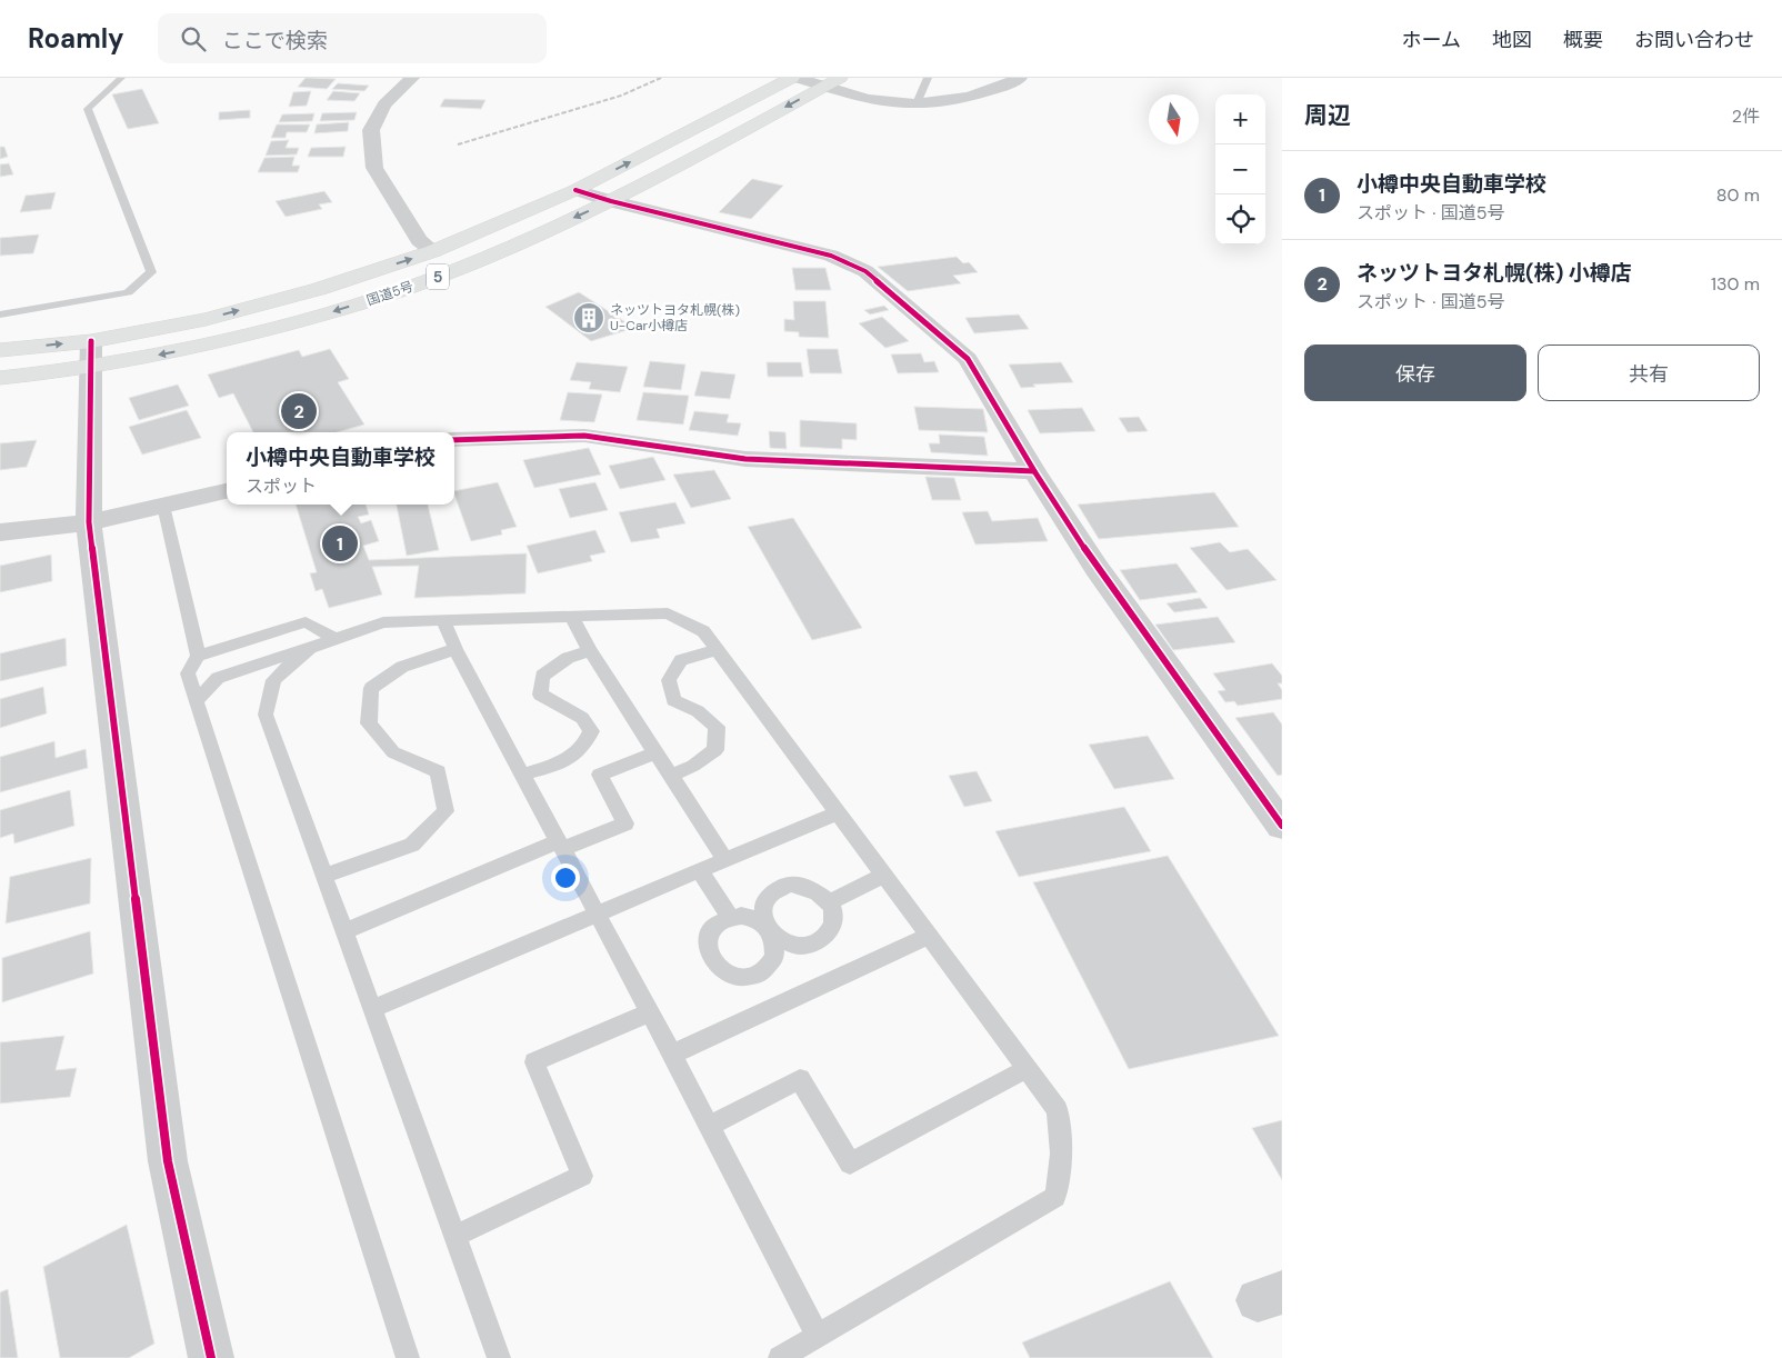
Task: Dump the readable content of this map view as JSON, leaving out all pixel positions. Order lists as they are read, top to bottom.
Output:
{
  "streets": {
    "highway": ["5", "国道5号"]
  },
  "places": {
    "building": ["ネッツトヨタ札幌(株) U-Car小樽店"]
  },
  "north": "bottom",
  "page": {
    "header": "Roamly",
    "search": "ここで検索",
    "nav": [
      "ホーム",
      "地図",
      "概要",
      "お問い合わせ"
    ],
    "heading": ["周辺", "2件"],
    "map_buttons": ["+", "−"],
    "list": [
      {
        "mark": "1",
        "name": "小樽中央自動車学校",
        "note": "スポット · 国道5号",
        "value": "80 m"
      },
      {
        "mark": "2",
        "name": "ネッツトヨタ札幌(株) 小樽店",
        "note": "スポット · 国道5号",
        "value": "130 m"
      }
    ],
    "buttons": ["保存", "共有"],
    "pins": ["2", "1"],
    "popup": ["小樽中央自動車学校", "スポット"]
  }
}
